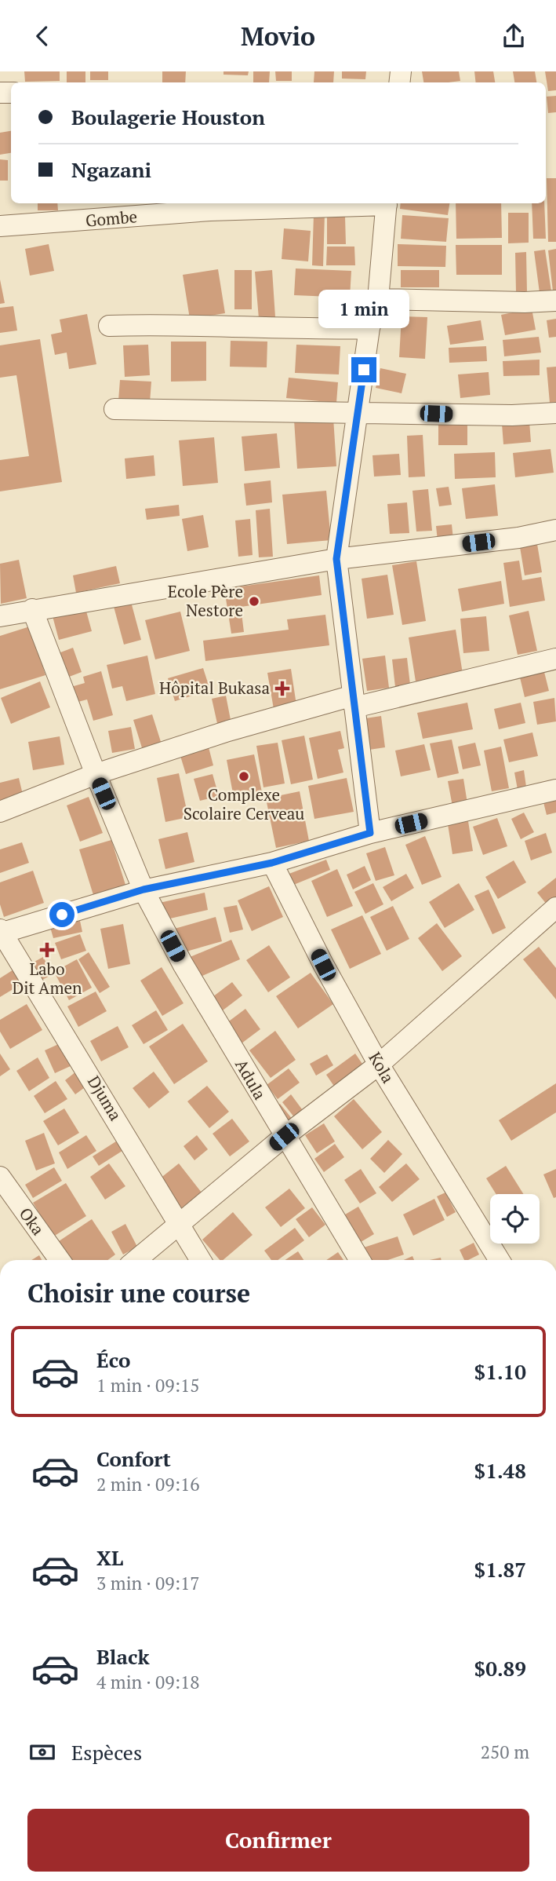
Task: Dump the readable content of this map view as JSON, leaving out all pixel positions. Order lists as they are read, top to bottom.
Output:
{
  "streets": {
    "street": [
      "Gombe",
      "Kola",
      "Adula",
      "Djuma",
      "Oka"
    ]
  },
  "places": {
    "other": ["Ecole Père Nestore", "Complexe Scolaire Cerveau"],
    "health": ["Hôpital Bukasa", "Labo Dit Amen"]
  },
  "page": {
    "header": "Movio",
    "banner": ["Boulagerie Houston", "Ngazani"],
    "bubble": "1 min",
    "heading": "Choisir une course",
    "list": [
      {
        "name": "Éco",
        "note": "1 min · 09:15",
        "value": "$1.10"
      },
      {
        "name": "Confort",
        "note": "2 min · 09:16",
        "value": "$1.48"
      },
      {
        "name": "XL",
        "note": "3 min · 09:17",
        "value": "$1.87"
      },
      {
        "name": "Black",
        "note": "4 min · 09:18",
        "value": "$0.89"
      }
    ],
    "pay": ["Espèces", "250 m"],
    "buttons": "Confirmer"
  }
}
